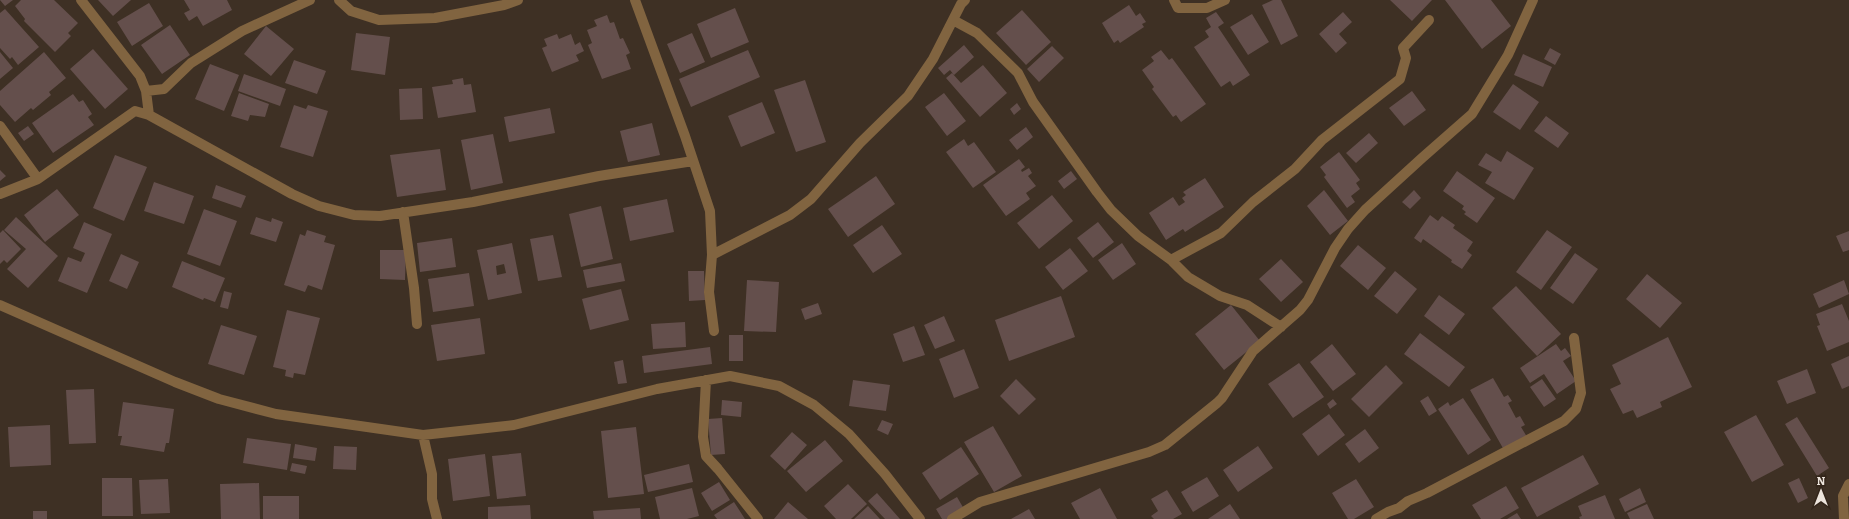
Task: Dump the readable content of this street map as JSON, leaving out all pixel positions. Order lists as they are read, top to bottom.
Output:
{
  "north": "top"
}
